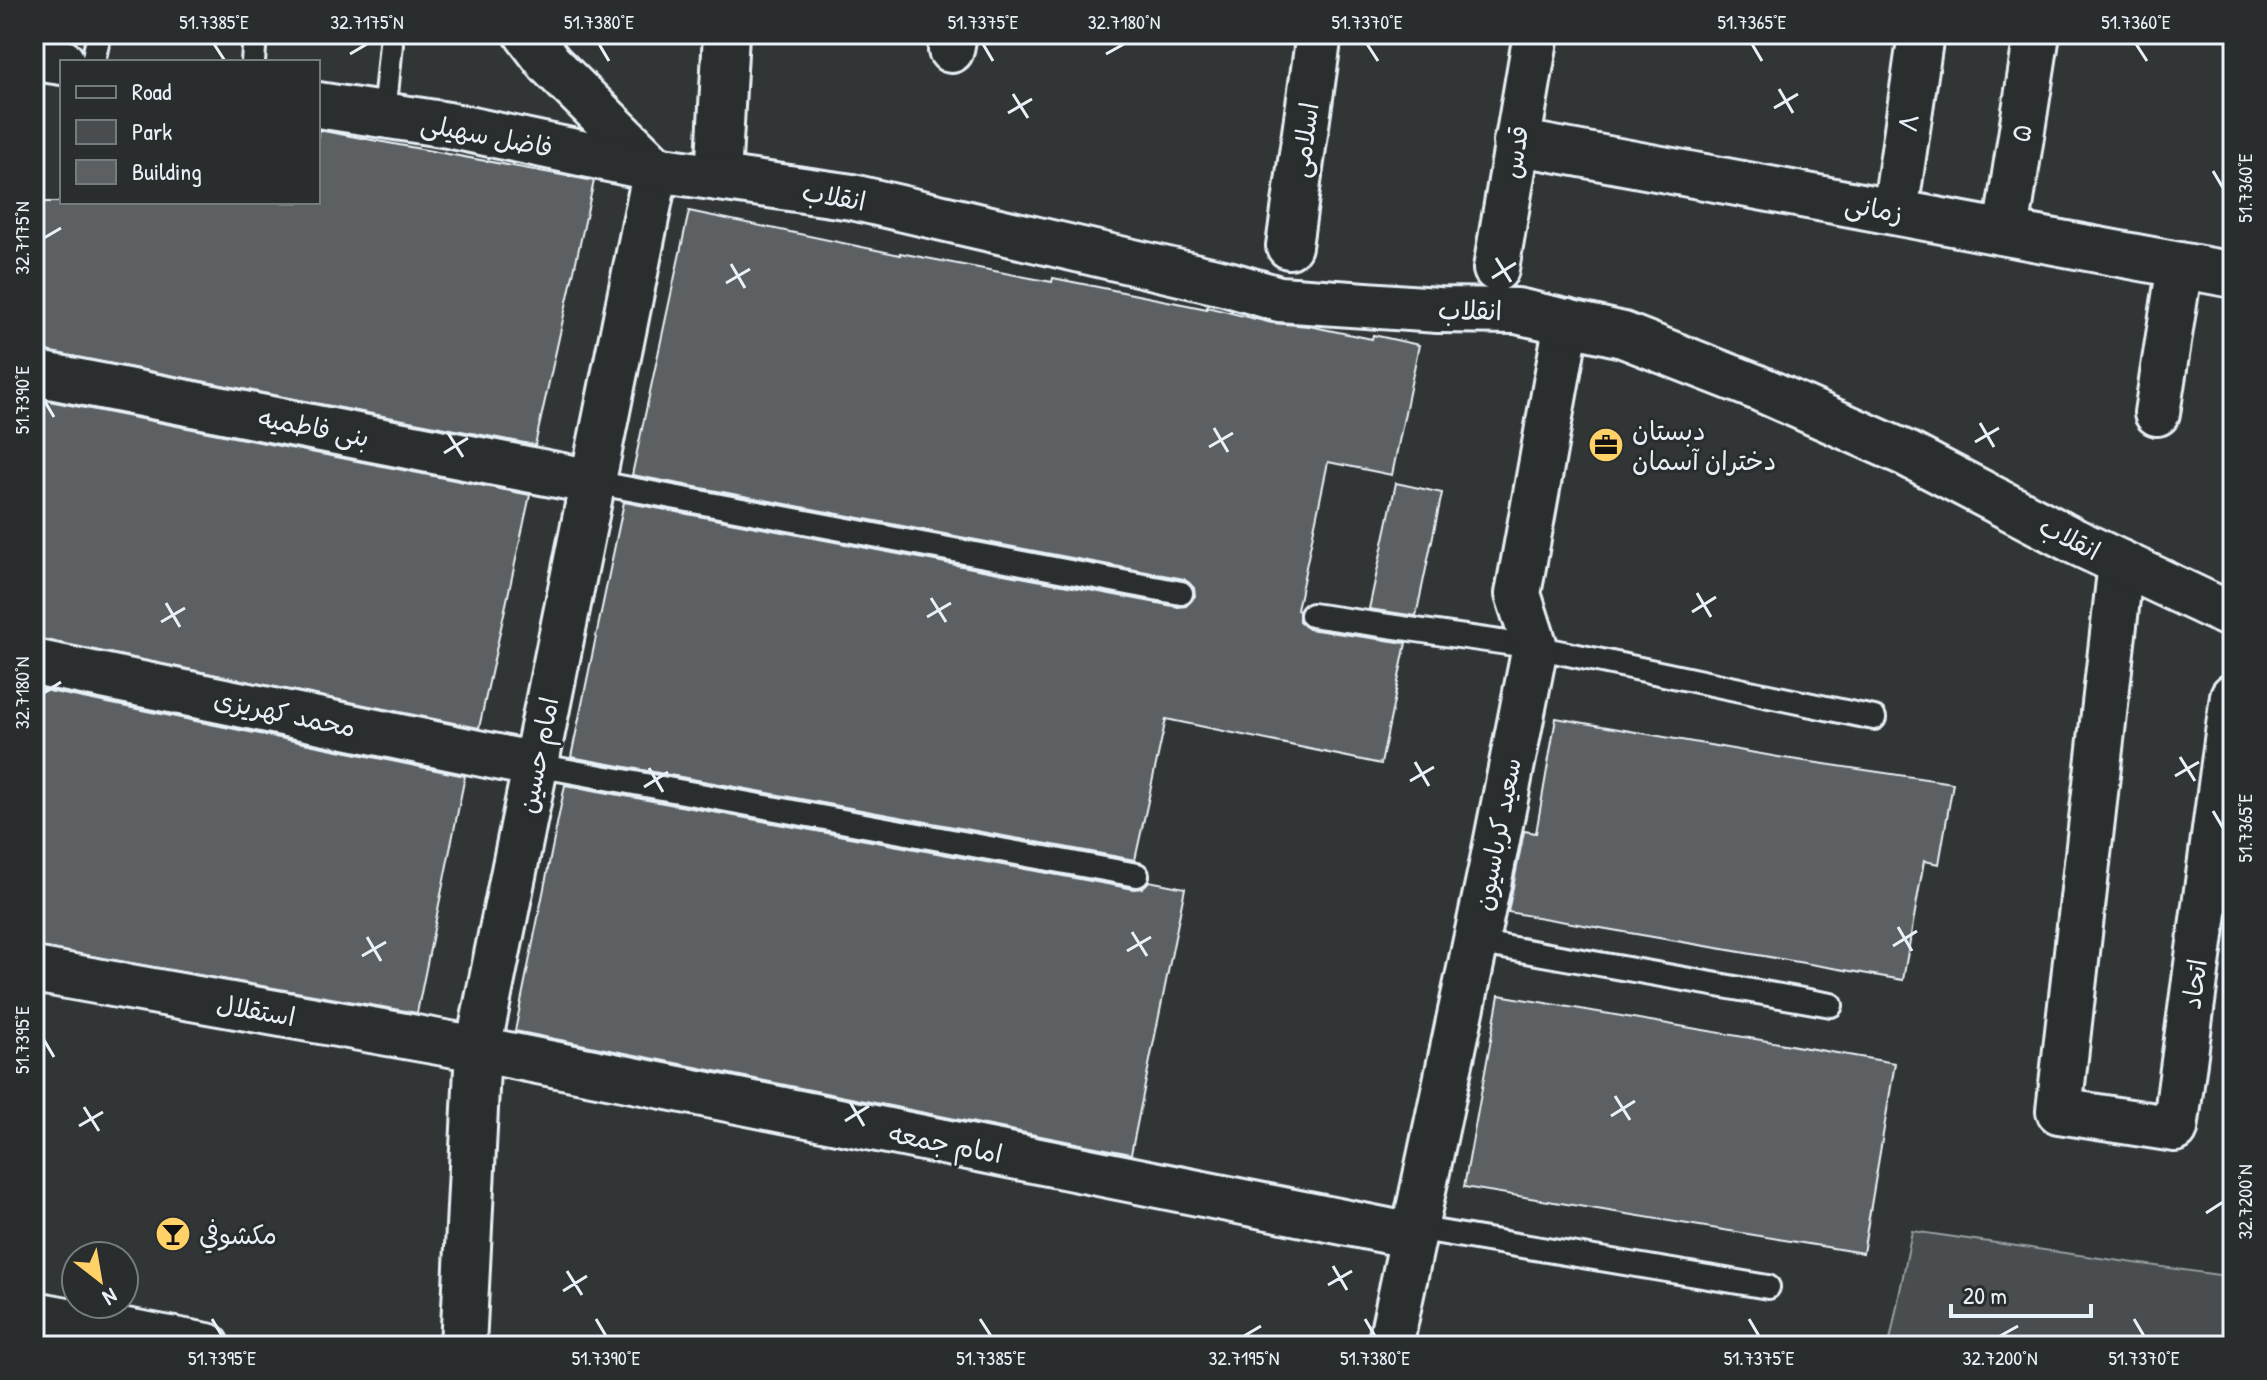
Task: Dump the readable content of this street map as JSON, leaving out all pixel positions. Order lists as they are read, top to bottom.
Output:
{
  "streets": {
    "street": [
      "۸",
      "۵",
      "فاضل سهیلی",
      "اسلامی",
      "قدس",
      "انقلاب",
      "زمانی",
      "بنی فاطمیه",
      "محمد کهریزی",
      "امام حسین",
      "سعید کرباسیون",
      "اتحاد",
      "استقلال",
      "امام جمعه"
    ]
  },
  "crossings": [
    ["۸", "زمانی"],
    ["۵", "زمانی"],
    ["فاضل سهیلی", "انقلاب"],
    ["فاضل سهیلی", "امام حسین"],
    ["قدس", "زمانی"],
    ["انقلاب", "امام حسین"],
    ["انقلاب", "سعید کرباسیون"],
    ["انقلاب", "اتحاد"],
    ["بنی فاطمیه", "امام حسین"],
    ["محمد کهریزی", "امام حسین"],
    ["امام حسین", "استقلال"],
    ["امام حسین", "امام جمعه"],
    ["سعید کرباسیون", "امام جمعه"],
    ["استقلال", "امام جمعه"]
  ],
  "places": {
    "office": ["دبستان دختران آسمان"],
    "bar": ["مكشوفي"]
  },
  "legend": ["Road", "Park", "Building"],
  "scale_bar": "20 m",
  "north": "bottom right",
  "coordinates": [
    "51.7385°E",
    "32.7175°N",
    "51.7380°E",
    "51.7375°E",
    "32.7180°N",
    "51.7370°E",
    "51.7365°E",
    "51.7360°E",
    "51.7390°E",
    "51.7395°E",
    "32.7200°N",
    "32.7195°N"
  ]
}
